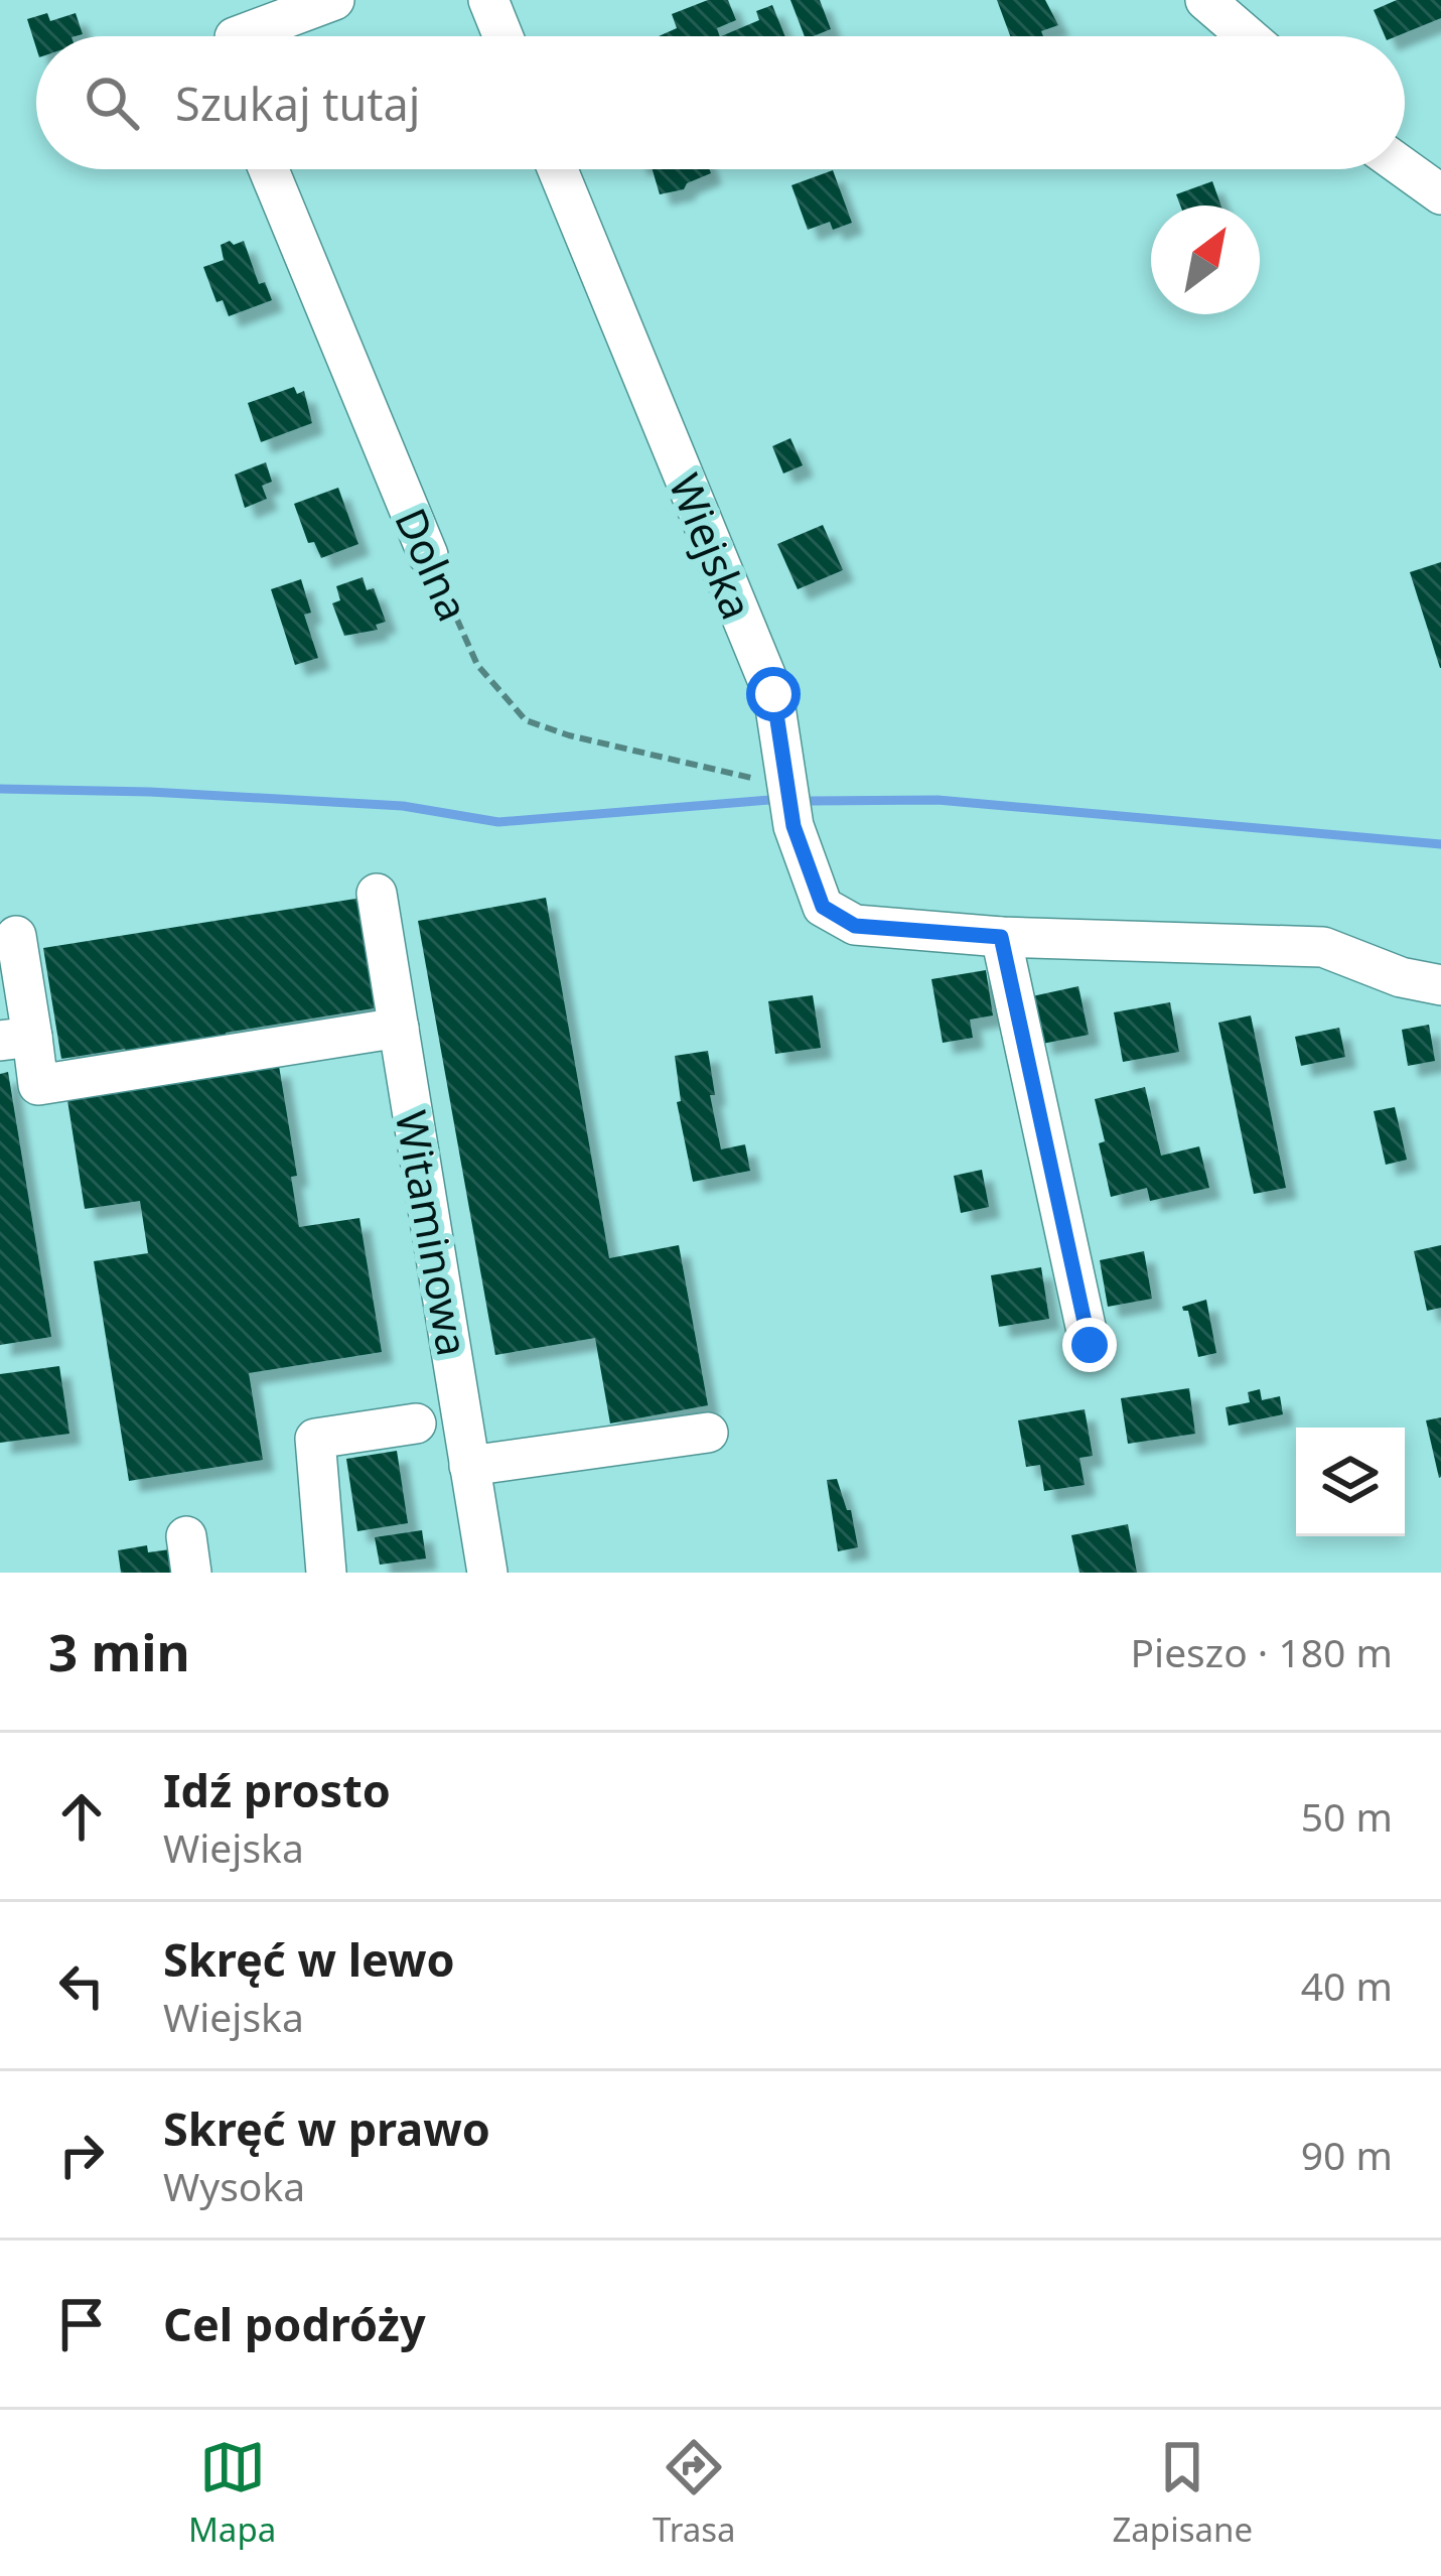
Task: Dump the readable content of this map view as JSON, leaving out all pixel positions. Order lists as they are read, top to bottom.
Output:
{
  "streets": {
    "street": ["Wiejska", "Dolna", "Witaminowa"]
  },
  "crossings": [
    ["Wiejska", "Dolna"]
  ],
  "north": "top right",
  "page": {
    "search": "Szukaj tutaj",
    "heading": ["3 min", "Pieszo · 180 m"],
    "list": [
      ["Idź prosto", "Wiejska", "50 m"],
      ["Skręć w lewo", "Wiejska", "40 m"],
      ["Skręć w prawo", "Wysoka", "90 m"],
      "Cel podróży"
    ],
    "nav": ["Mapa", "Trasa", "Zapisane"]
  }
}
